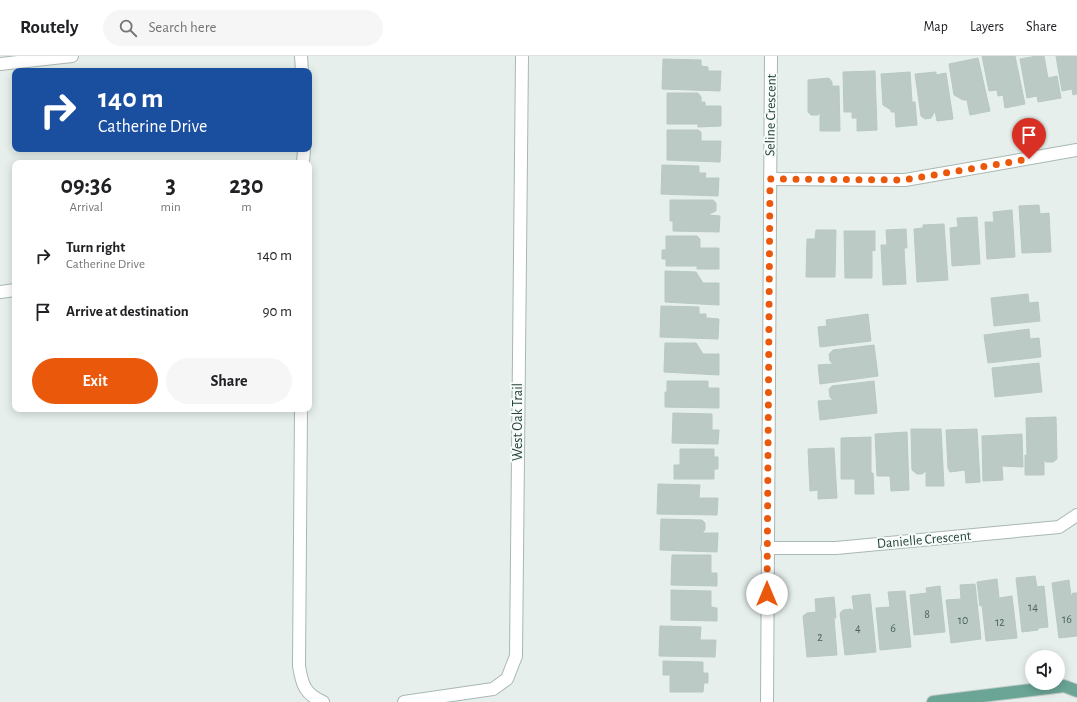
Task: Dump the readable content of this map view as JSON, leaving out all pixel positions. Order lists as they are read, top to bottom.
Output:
{
  "streets": {
    "street": ["Seline Crescent", "West Oak Trail", "Danielle Crescent"]
  },
  "crossings": [
    ["Seline Crescent", "Danielle Crescent"]
  ],
  "house_numbers": [
    "14",
    "8",
    "16",
    "10",
    "12",
    "4",
    "6",
    "2"
  ],
  "page": {
    "header": "Routely",
    "search": "Search here",
    "nav": ["Map", "Layers", "Share"],
    "turn": ["140 m", "Catherine Drive"],
    "eta": [
      "09:36",
      "Arrival",
      "3",
      "min",
      "230",
      "m"
    ],
    "list": [
      {
        "name": "Turn right",
        "note": "Catherine Drive",
        "value": "140 m"
      },
      {
        "name": "Arrive at destination",
        "value": "90 m"
      }
    ],
    "buttons": ["Exit", "Share"]
  }
}
